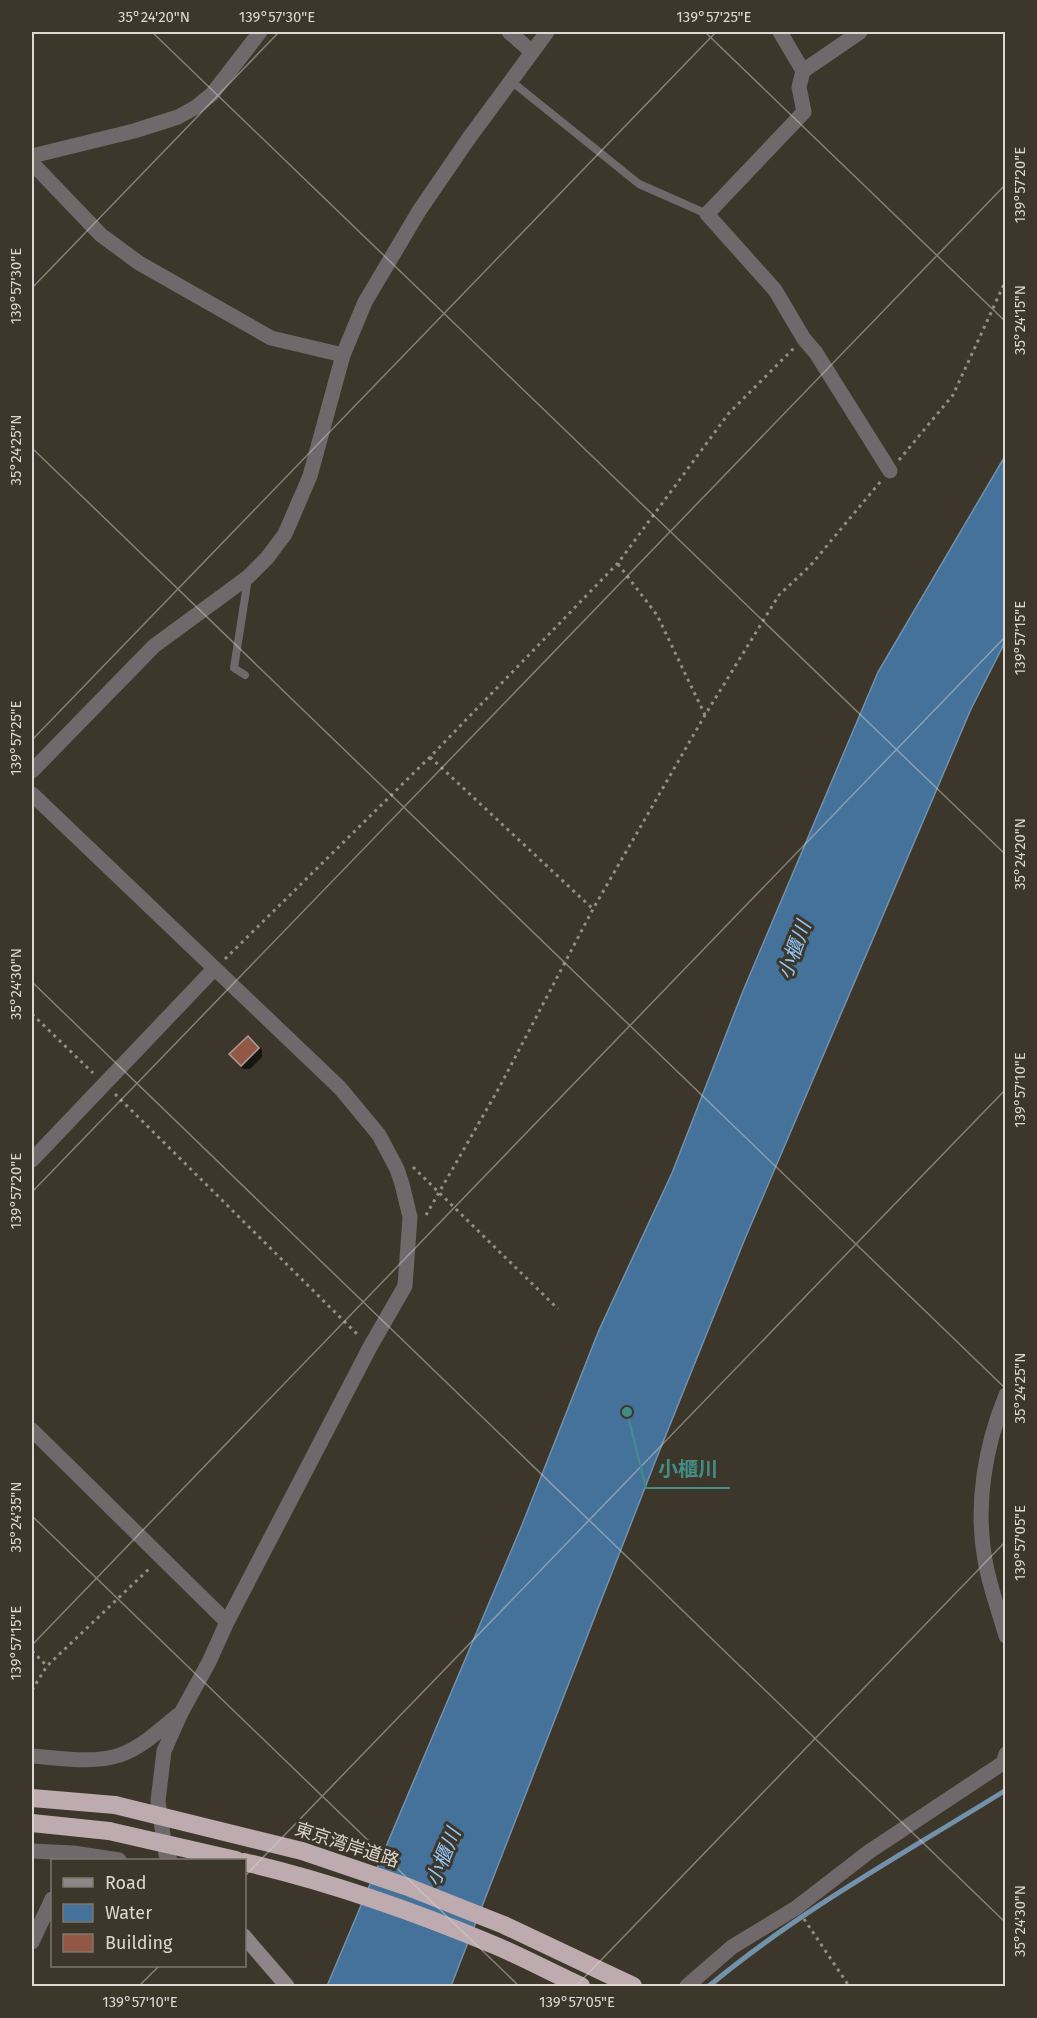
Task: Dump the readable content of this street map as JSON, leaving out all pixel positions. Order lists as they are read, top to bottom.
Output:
{
  "streets": {
    "highway": ["東京湾岸道路"]
  },
  "water": ["小櫃川"],
  "places": ["小櫃川"],
  "legend": ["Road", "Water", "Building"],
  "coordinates": [
    "35°24'20\"N",
    "139°57'30\"E",
    "139°57'25\"E",
    "139°57'20\"E",
    "35°24'15\"N",
    "35°24'25\"N",
    "139°57'15\"E",
    "35°24'30\"N",
    "139°57'10\"E",
    "35°24'35\"N",
    "139°57'05\"E"
  ]
}
